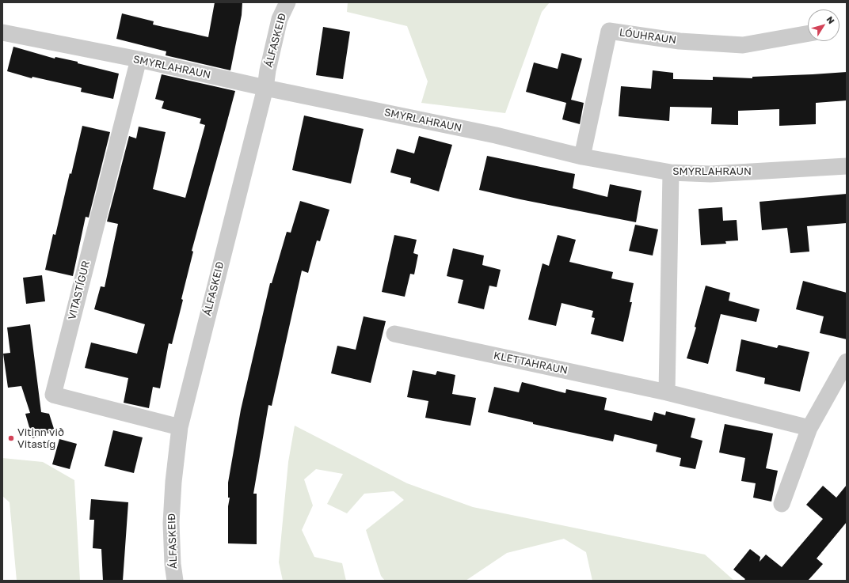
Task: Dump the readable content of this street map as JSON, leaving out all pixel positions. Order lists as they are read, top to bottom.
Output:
{
  "streets": {
    "street": [
      "LÓUHRAUN",
      "ÁLFASKEIÐ",
      "SMYRLAHRAUN",
      "VITASTÍGUR",
      "KLETTAHRAUN"
    ]
  },
  "crossings": [
    ["LÓUHRAUN", "SMYRLAHRAUN"],
    ["ÁLFASKEIÐ", "SMYRLAHRAUN"],
    ["ÁLFASKEIÐ", "VITASTÍGUR"],
    ["SMYRLAHRAUN", "VITASTÍGUR"]
  ],
  "places": ["Vitinn við Vitastíg"],
  "north": "top right"
}
